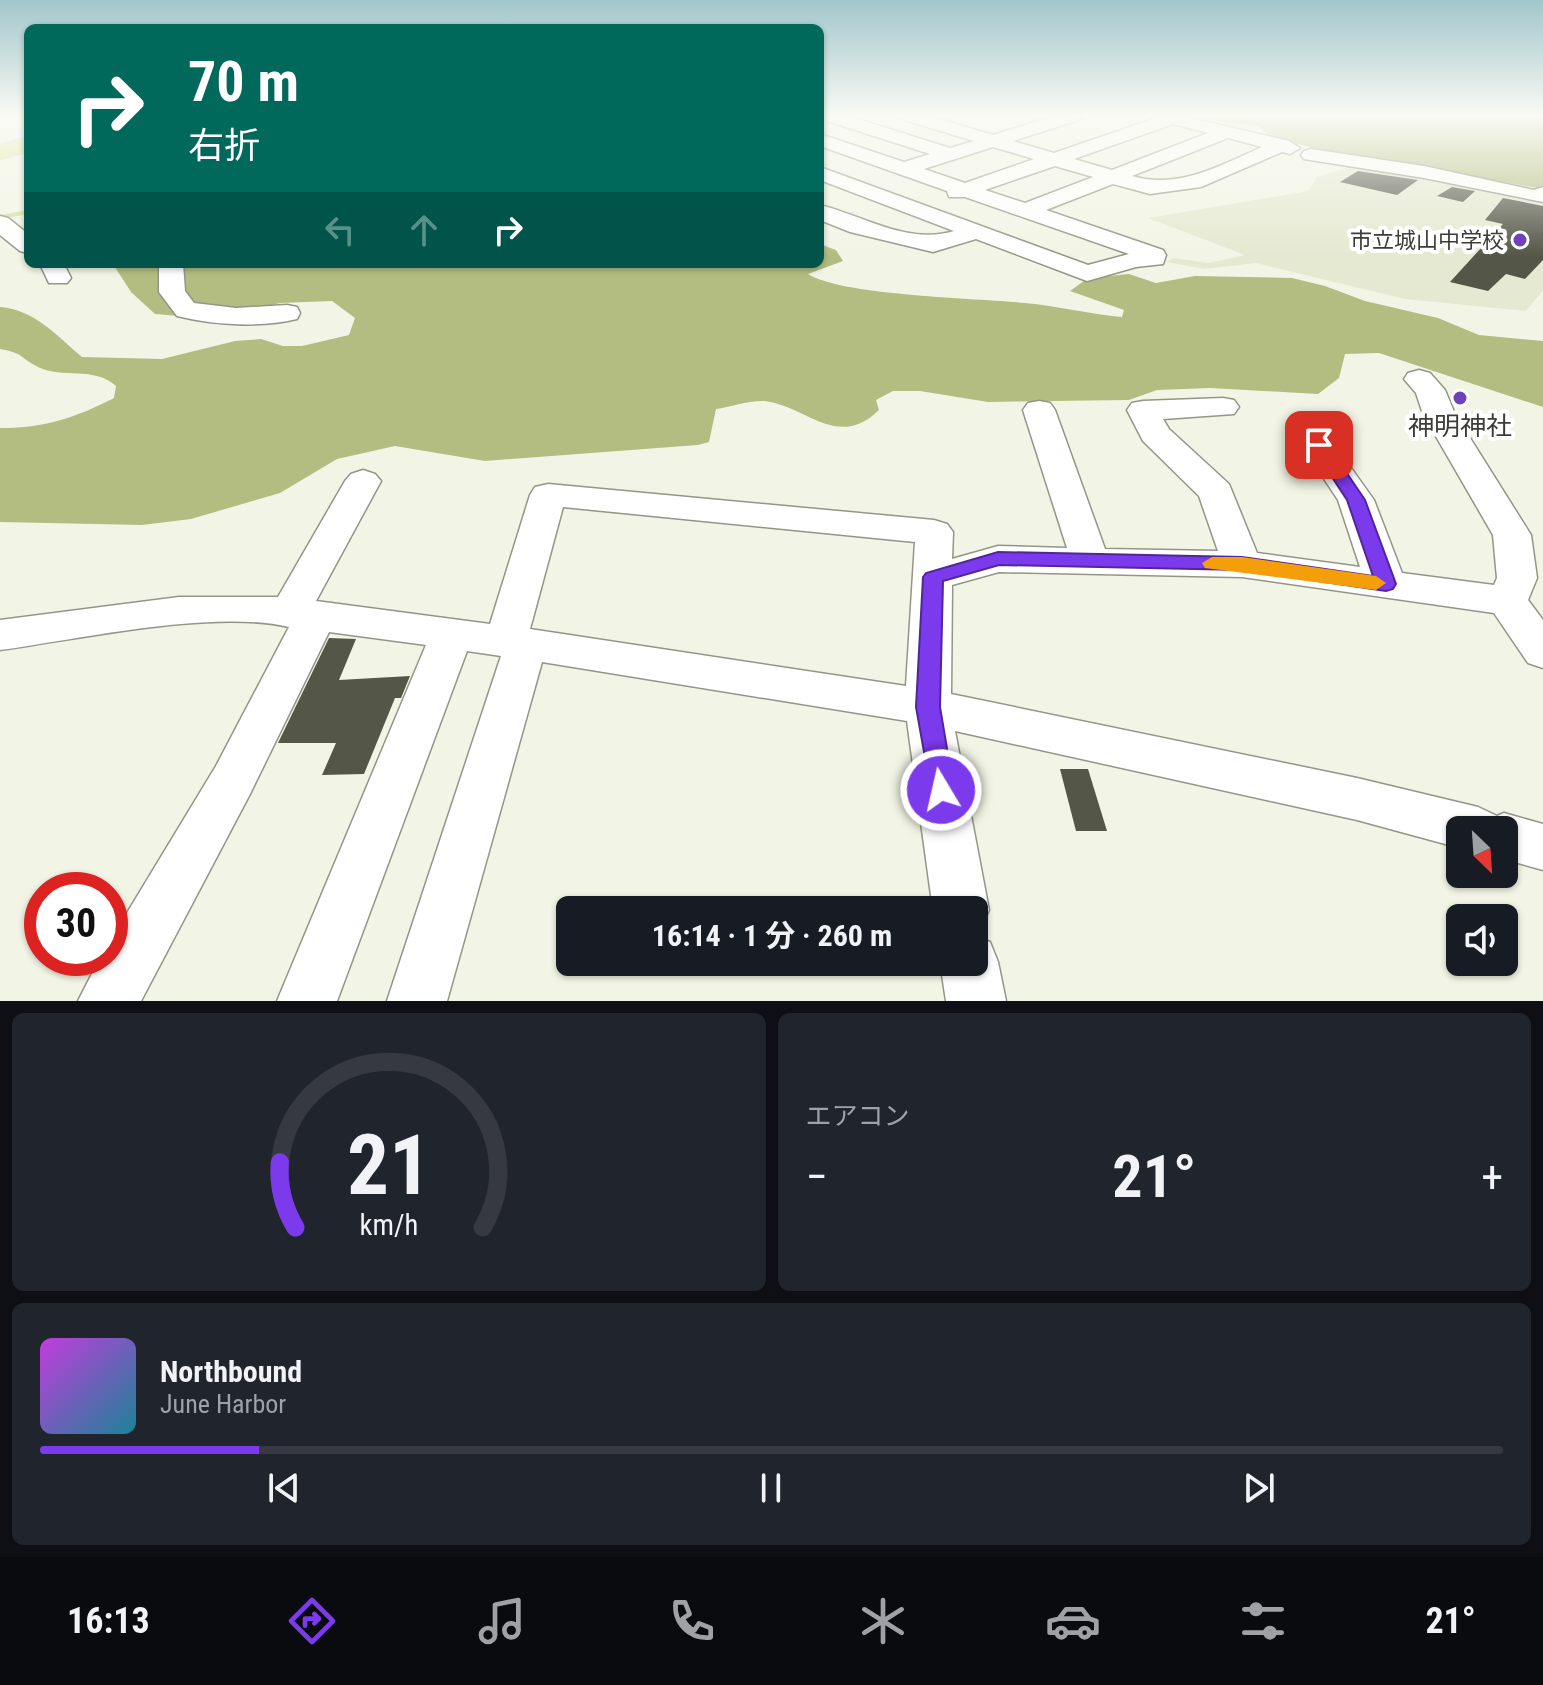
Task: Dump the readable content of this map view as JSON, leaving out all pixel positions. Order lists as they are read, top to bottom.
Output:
{
  "places": ["市立城山中学校", "神明神社"],
  "north": "bottom right",
  "page": {
    "turn": ["70 m", "右折"],
    "limit": "30",
    "trip": "16:14 · 1 分 · 260 m",
    "tile": "エアコン",
    "heat": ["−", "21°", "+"],
    "song": ["Northbound", "June Harbor"],
    "tabs": ["16:13", "21°"],
    "gauge": ["21", "km/h"]
  }
}
